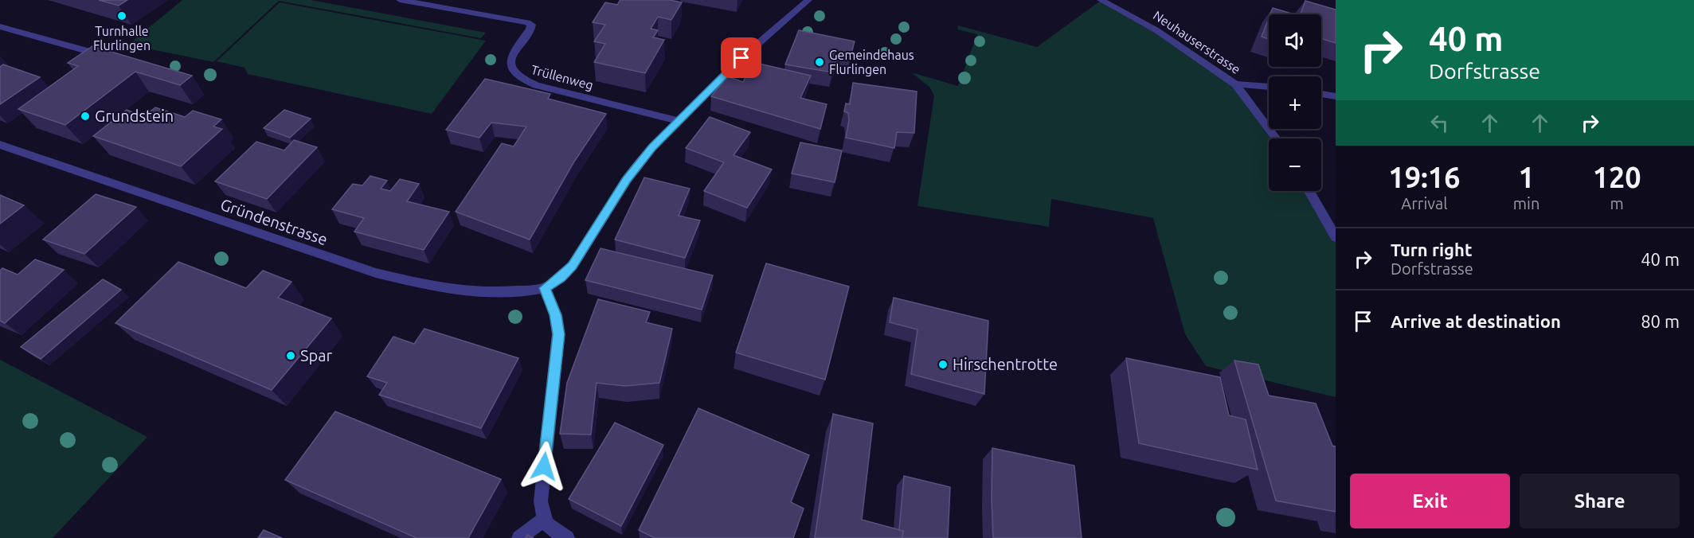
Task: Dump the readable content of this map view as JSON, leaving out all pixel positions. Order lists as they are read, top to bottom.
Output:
{
  "streets": {
    "street": ["Neuhauserstrasse", "Trüllenweg", "Gründenstrasse"]
  },
  "places": [
    "Turnhalle Flurlingen",
    "Gemeindehaus Flurlingen",
    "Grundstein",
    "Spar",
    "Hirschentrotte"
  ],
  "page": {
    "turn": ["40 m", "Dorfstrasse"],
    "map_buttons": ["+", "−"],
    "eta": [
      "19:16",
      "Arrival",
      "1",
      "min",
      "120",
      "m"
    ],
    "list": [
      {
        "name": "Turn right",
        "note": "Dorfstrasse",
        "value": "40 m"
      },
      {
        "name": "Arrive at destination",
        "value": "80 m"
      }
    ],
    "buttons": ["Exit", "Share"]
  }
}
